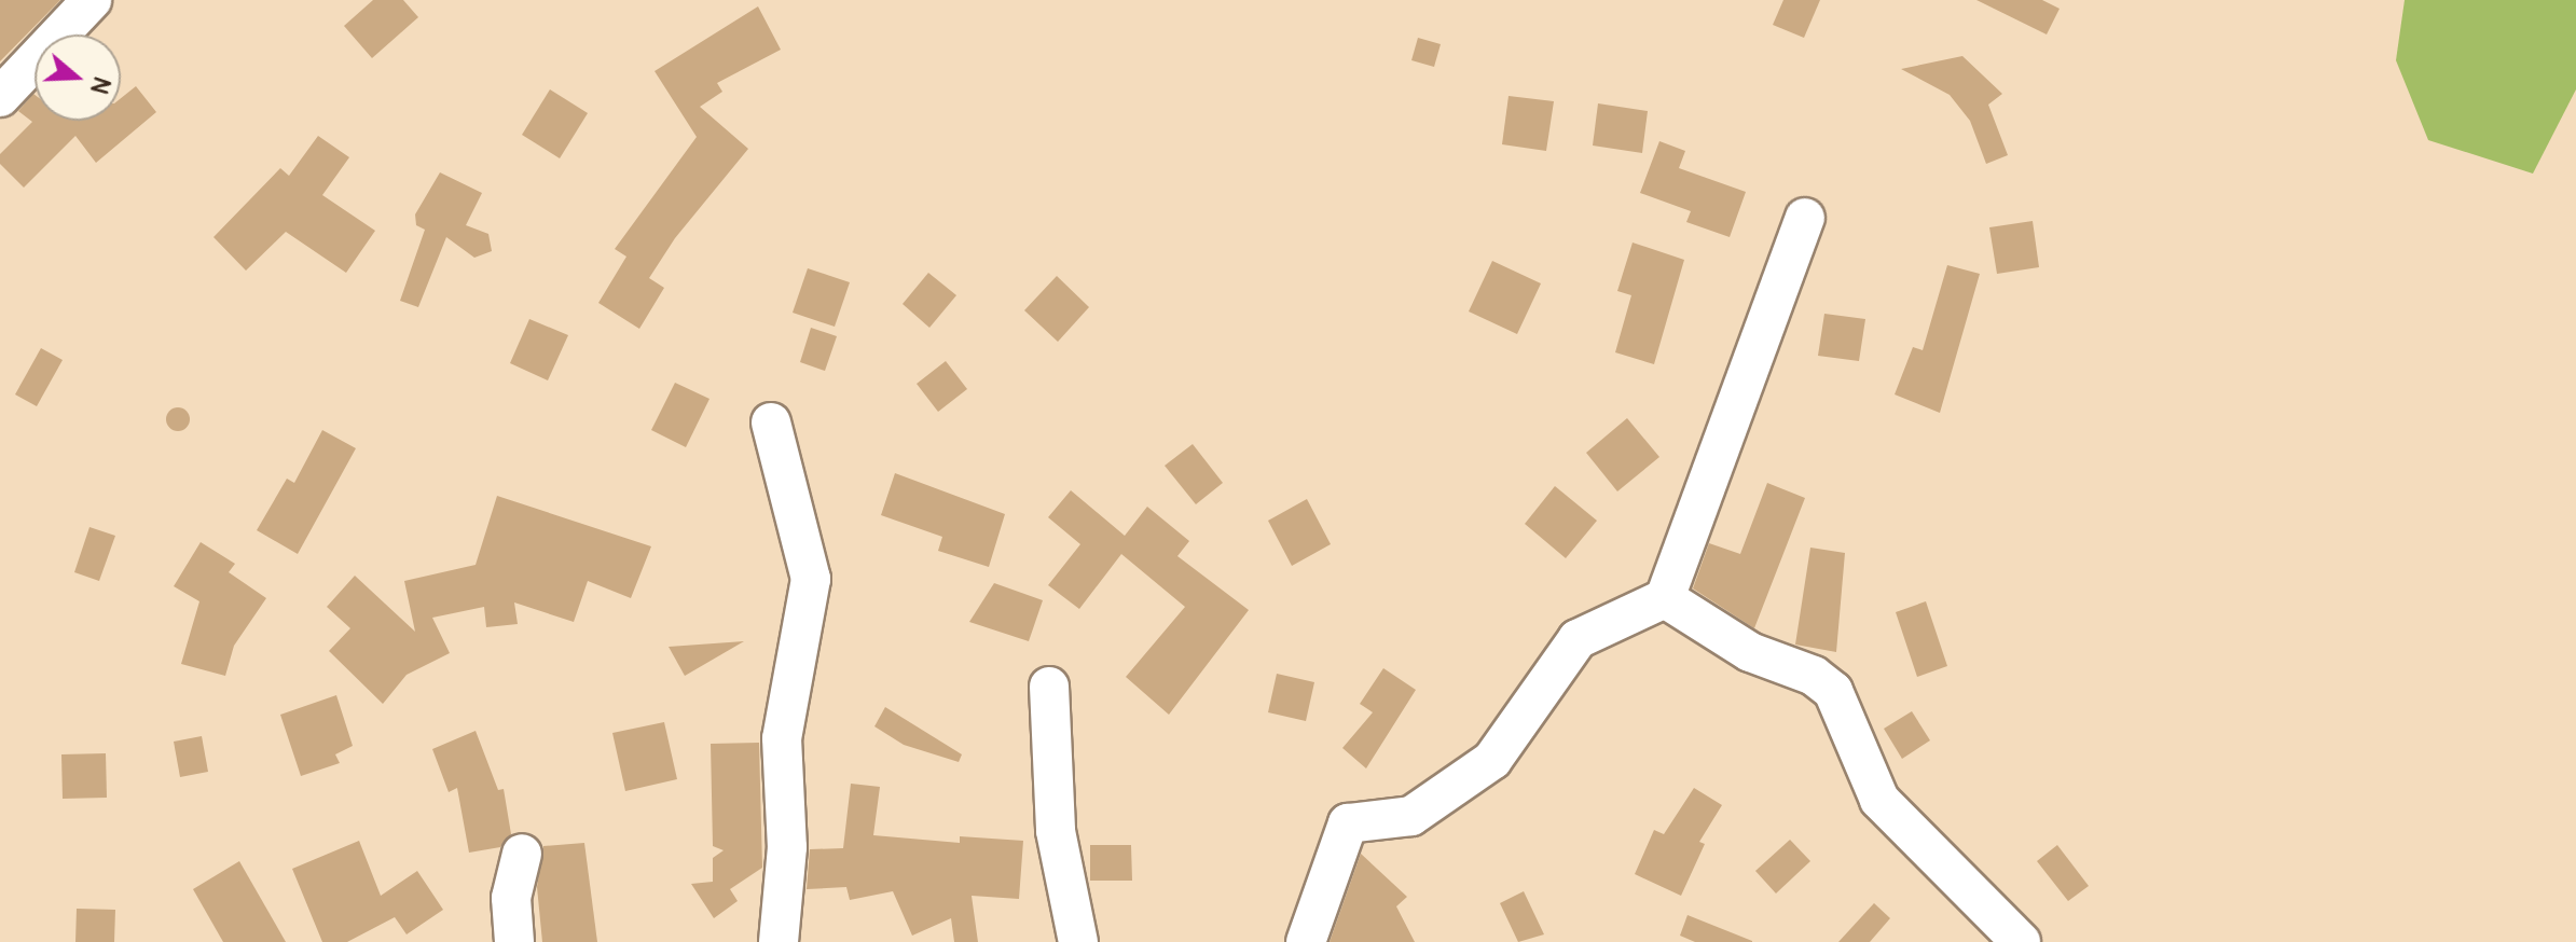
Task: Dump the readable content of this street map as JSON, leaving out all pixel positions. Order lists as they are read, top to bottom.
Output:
{
  "north": "right"
}
